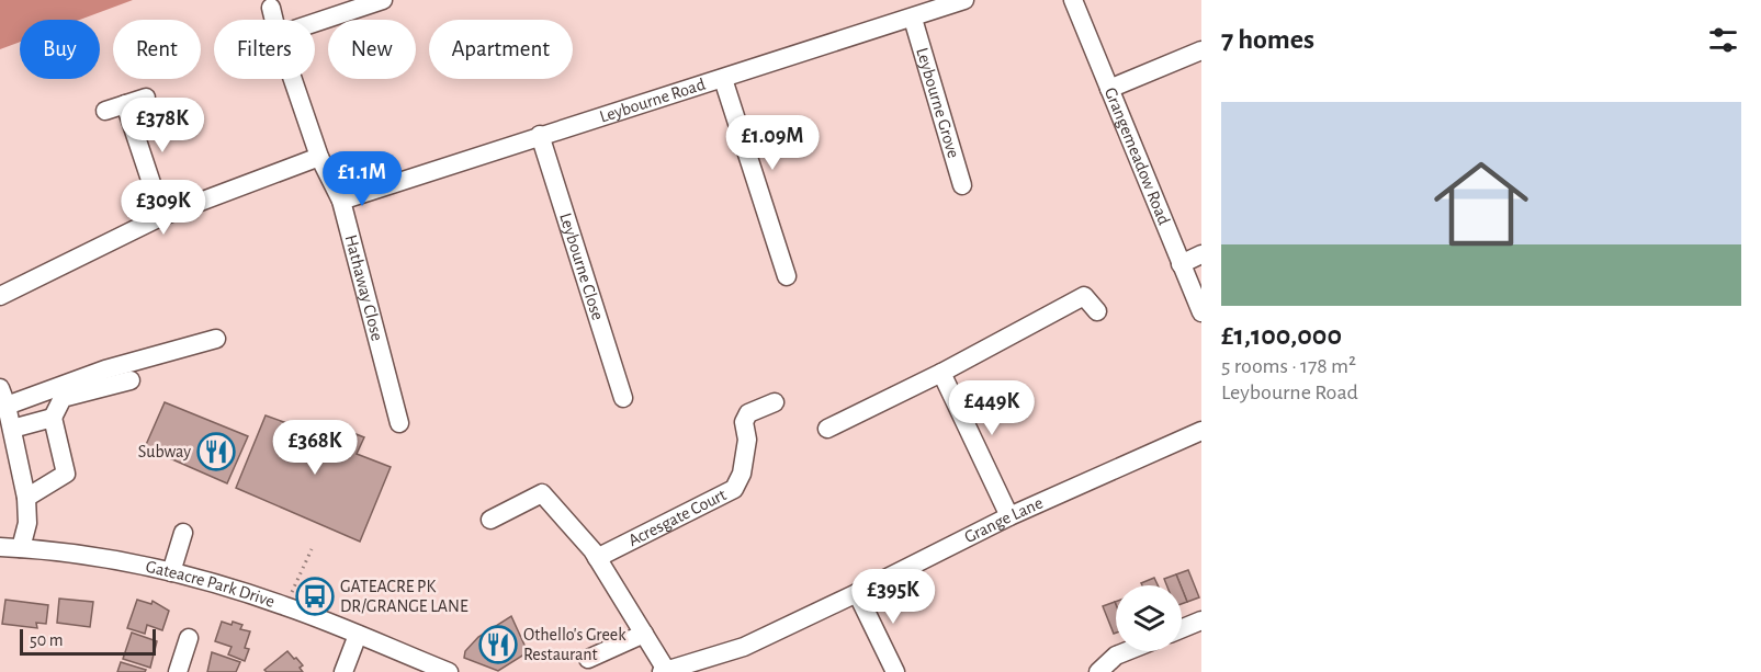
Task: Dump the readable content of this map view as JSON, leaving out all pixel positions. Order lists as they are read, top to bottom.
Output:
{
  "streets": {
    "street": [
      "Leybourne Road",
      "Leybourne Grove",
      "Grangemeadow Road",
      "Leybourne Close",
      "Hathaway Close",
      "Acresgate Court",
      "Grange Lane",
      "Gateacre Park Drive"
    ]
  },
  "crossings": [
    ["Leybourne Road", "Leybourne Grove"],
    ["Leybourne Road", "Leybourne Close"],
    ["Leybourne Road", "Hathaway Close"]
  ],
  "places": {
    "restaurant": ["Subway", "Othello's Greek Restaurant"],
    "bus stop": ["GATEACRE PK DR/GRANGE LANE"]
  },
  "scale_bar": "50 m",
  "page": {
    "heading": "7 homes",
    "chip": [
      "Buy",
      "Rent",
      "Filters",
      "New",
      "Apartment"
    ],
    "list": [
      {
        "name": "£1,100,000",
        "note": "5 rooms · 178 m² · Leybourne Road"
      }
    ],
    "price": [
      "£378K",
      "£1.09M",
      "£1.1M",
      "£309K",
      "£449K",
      "£368K",
      "£395K"
    ],
    "scale": "50 m"
  }
}
